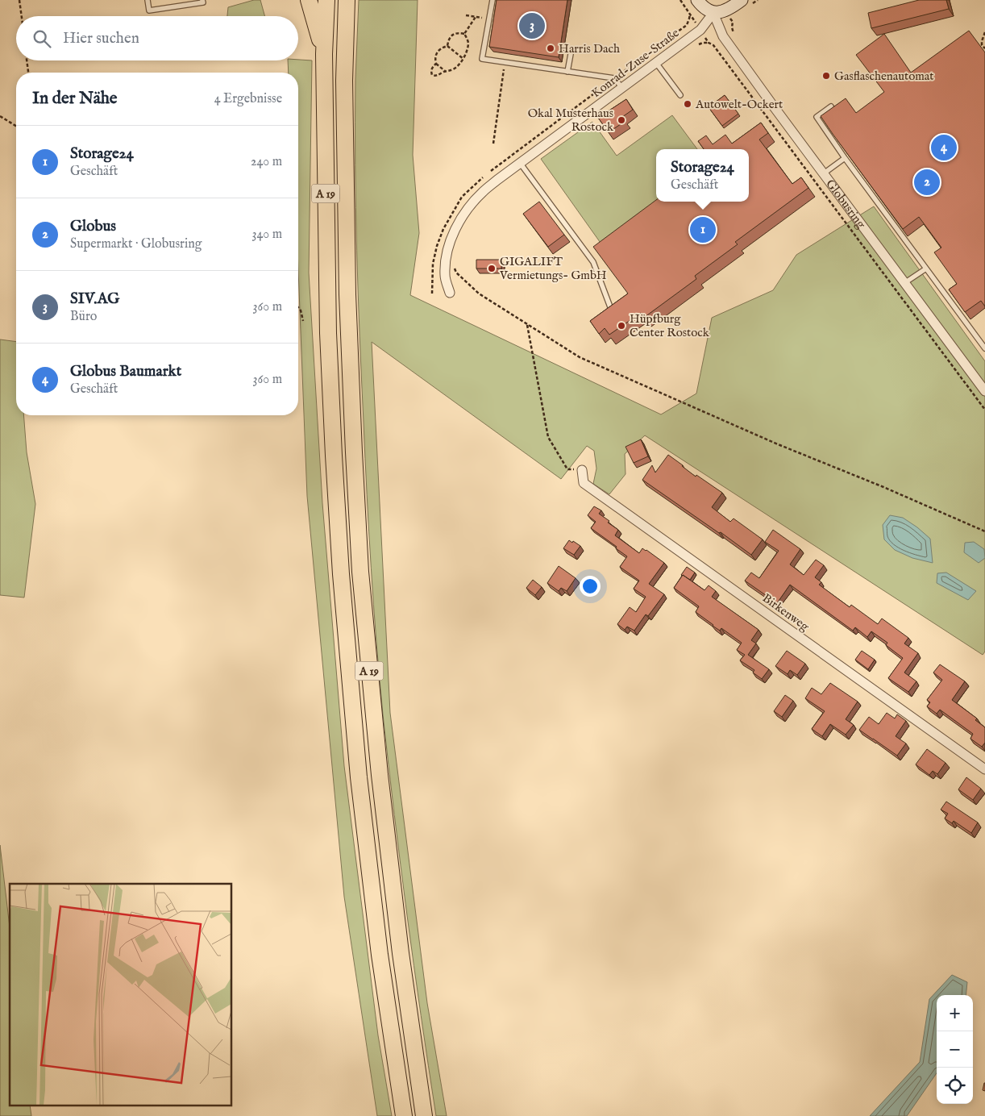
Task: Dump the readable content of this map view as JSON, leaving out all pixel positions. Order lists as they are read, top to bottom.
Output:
{
  "streets": {
    "highway": ["A 19"],
    "street": ["Konrad-Zuse-Straße", "Globusring", "Birkenweg"]
  },
  "crossings": [
    ["Konrad-Zuse-Straße", "Globusring"]
  ],
  "places": [
    "Harris Dach",
    "Gasflaschenautomat",
    "Autowelt-Ockert",
    "Okal Musterhaus Rostock",
    "GIGALIFT Vermietungs- GmbH",
    "Hüpfburg Center Rostock"
  ],
  "page": {
    "pins": [
      "3",
      "4",
      "2",
      "1"
    ],
    "search": "Hier suchen",
    "heading": ["In der Nähe", "4 Ergebnisse"],
    "list": [
      {
        "mark": "1",
        "name": "Storage24",
        "note": "Geschäft",
        "value": "240 m"
      },
      {
        "mark": "2",
        "name": "Globus",
        "note": "Supermarkt · Globusring",
        "value": "340 m"
      },
      {
        "mark": "3",
        "name": "SIV.AG",
        "note": "Büro",
        "value": "360 m"
      },
      {
        "mark": "4",
        "name": "Globus Baumarkt",
        "note": "Geschäft",
        "value": "360 m"
      }
    ],
    "popup": ["Storage24", "Geschäft"],
    "map_buttons": ["+", "−"]
  }
}
